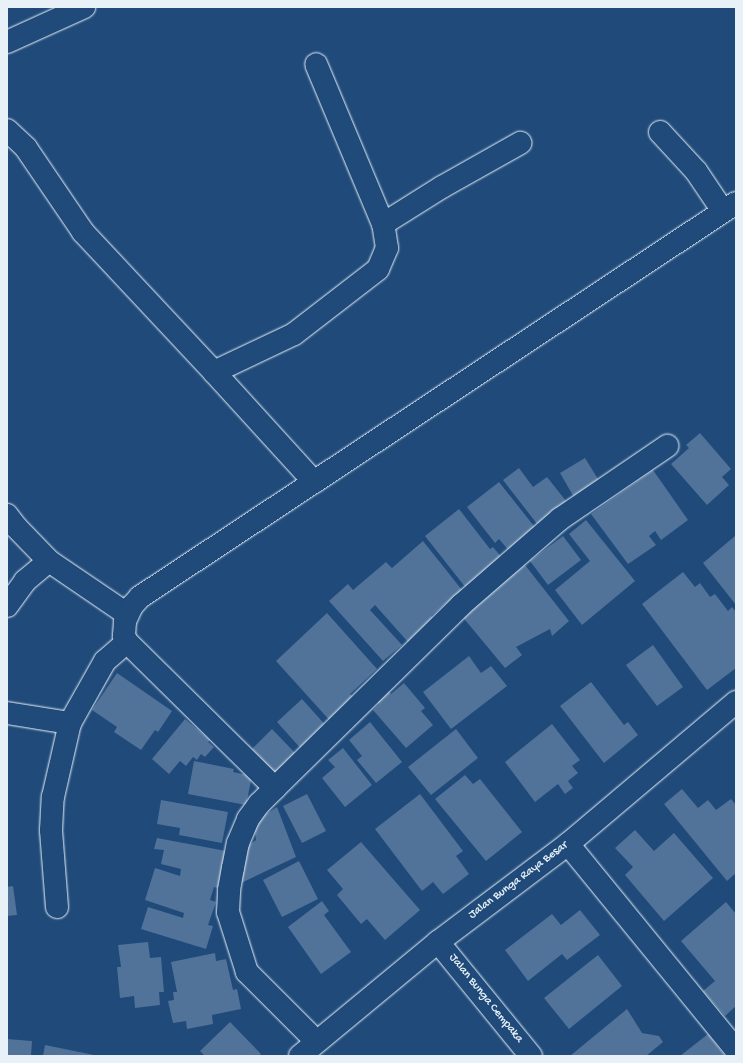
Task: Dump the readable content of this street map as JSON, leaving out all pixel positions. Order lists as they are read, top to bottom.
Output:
{
  "streets": {
    "main road": ["Jalan Bunga Raya Besar", "Jalan Bunga Cempaka"]
  },
  "crossings": [
    ["Jalan Bunga Raya Besar", "Jalan Bunga Cempaka"]
  ]
}
